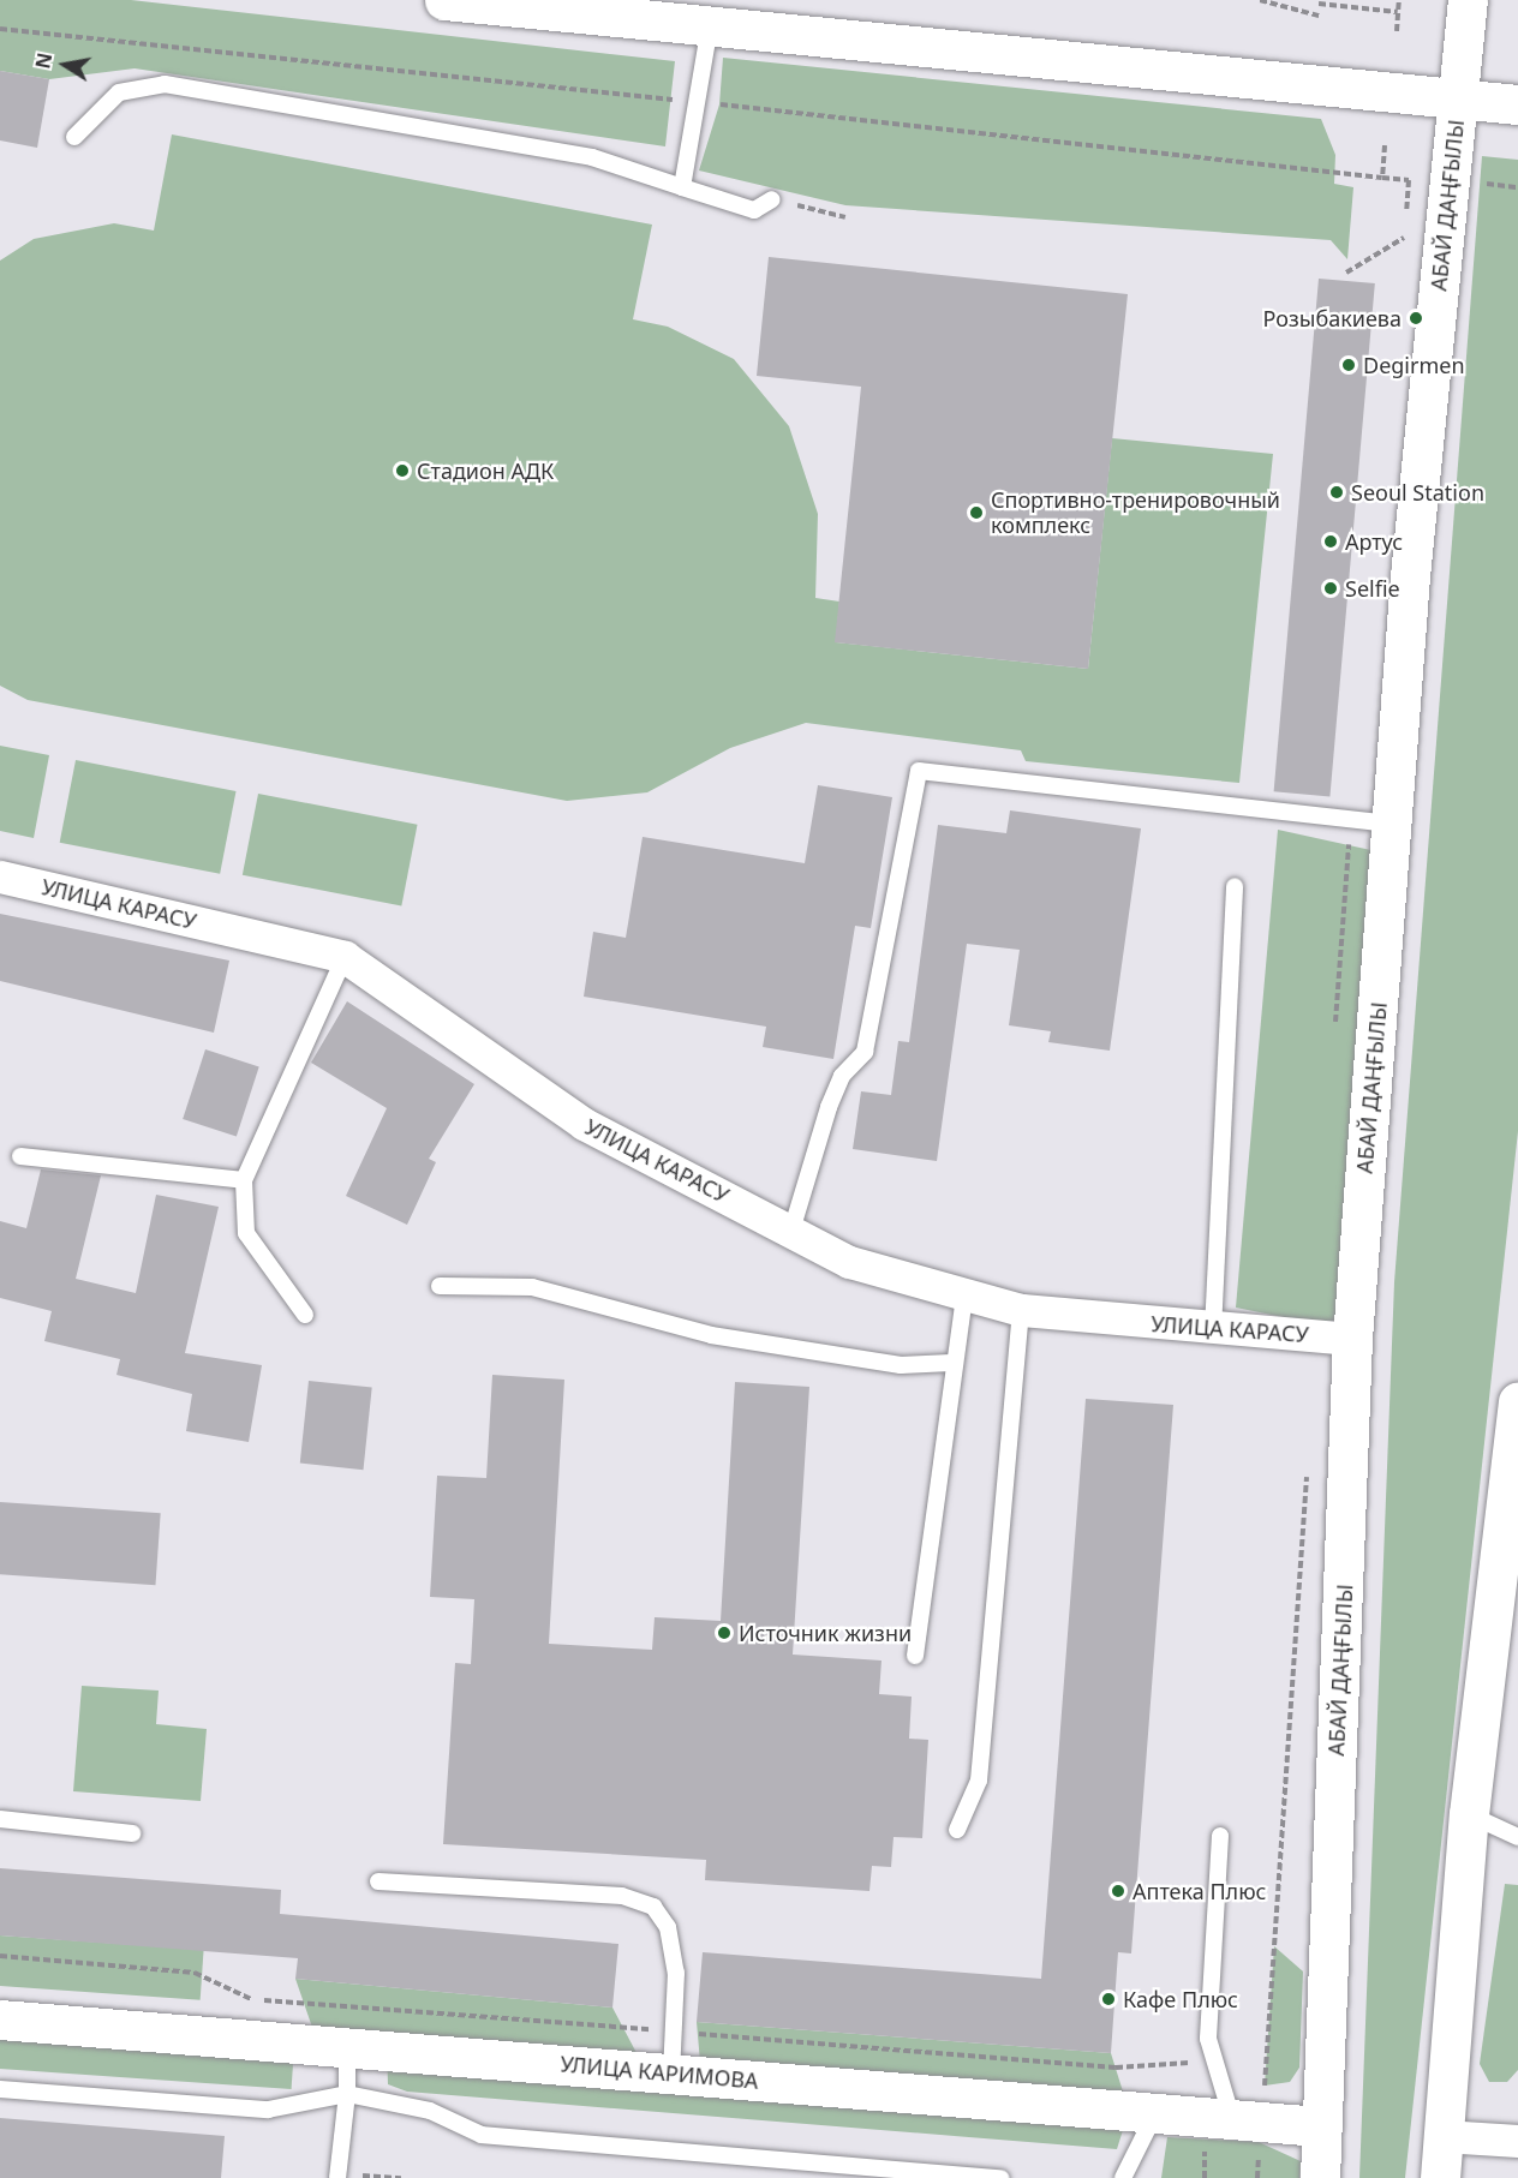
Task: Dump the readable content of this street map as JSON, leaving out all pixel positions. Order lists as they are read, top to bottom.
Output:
{
  "streets": {
    "main road": ["АБАЙ ДАҢҒЫЛЫ", "УЛИЦА КАРИМОВА"],
    "street": ["УЛИЦА КАРАСУ"]
  },
  "crossings": [
    ["АБАЙ ДАҢҒЫЛЫ", "УЛИЦА КАРАСУ"],
    ["АБАЙ ДАҢҒЫЛЫ", "УЛИЦА КАРИМОВА"]
  ],
  "places": [
    "Розыбакиева",
    "Degirmen",
    "Стадион АДК",
    "Seoul Station",
    "Спортивно-тренировочный комплекс",
    "Артус",
    "Selfie",
    "Источник жизни",
    "Аптека Плюс",
    "Кафе Плюс"
  ],
  "north": "left"
}
